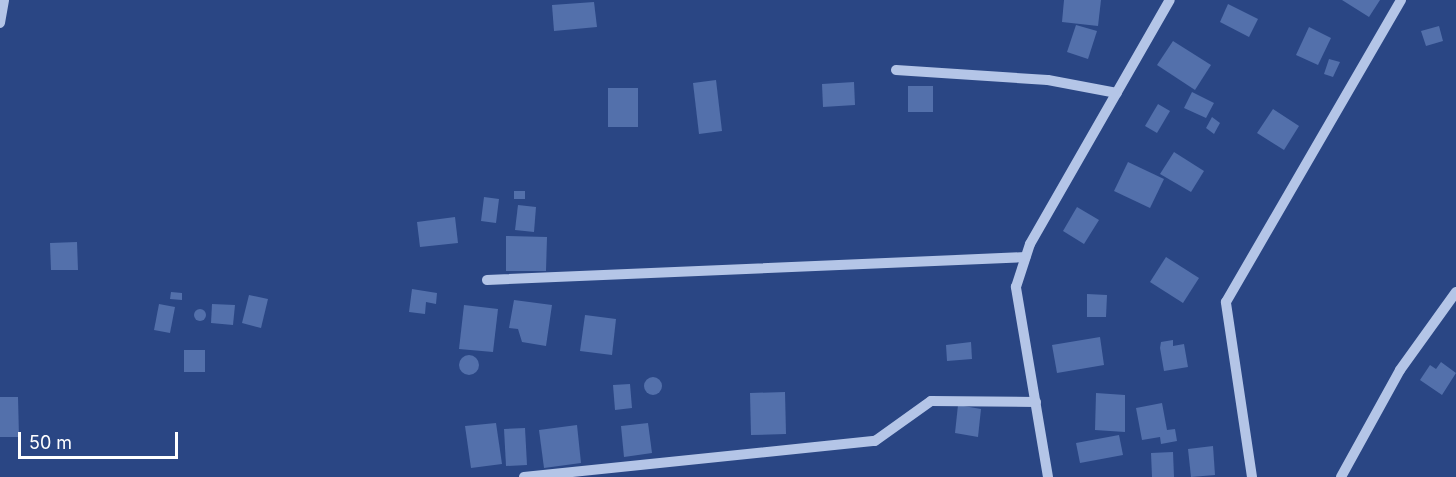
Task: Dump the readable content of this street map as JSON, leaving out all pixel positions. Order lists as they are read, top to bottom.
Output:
{
  "scale_bar": "50 m"
}
